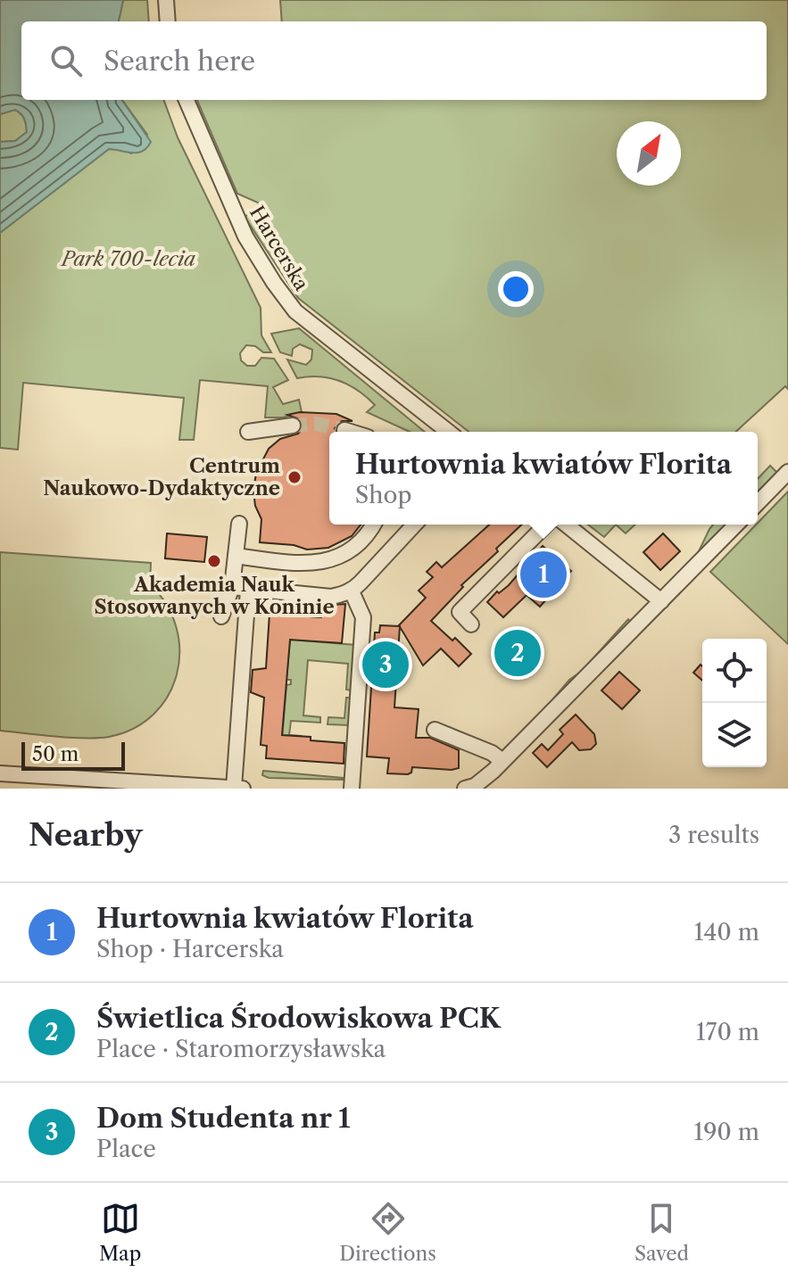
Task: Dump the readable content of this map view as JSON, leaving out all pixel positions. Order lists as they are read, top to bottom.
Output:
{
  "streets": {
    "street": ["Harcerska"]
  },
  "parks": ["Park 700-lecia"],
  "places": ["Centrum Naukowo-Dydaktyczne", "Akademia Nauk Stosowanych w Koninie"],
  "scale_bar": "50 m",
  "north": "top right",
  "page": {
    "search": "Search here",
    "popup": ["Hurtownia kwiatów Florita", "Shop"],
    "pins": ["1", "2", "3"],
    "scale": "50 m",
    "heading": ["Nearby", "3 results"],
    "list": [
      {
        "mark": "1",
        "name": "Hurtownia kwiatów Florita",
        "note": "Shop · Harcerska",
        "value": "140 m"
      },
      {
        "mark": "2",
        "name": "Świetlica Środowiskowa PCK",
        "note": "Place · Staromorzysławska",
        "value": "170 m"
      },
      {
        "mark": "3",
        "name": "Dom Studenta nr 1",
        "note": "Place",
        "value": "190 m"
      }
    ],
    "nav": ["Map", "Directions", "Saved"]
  }
}
